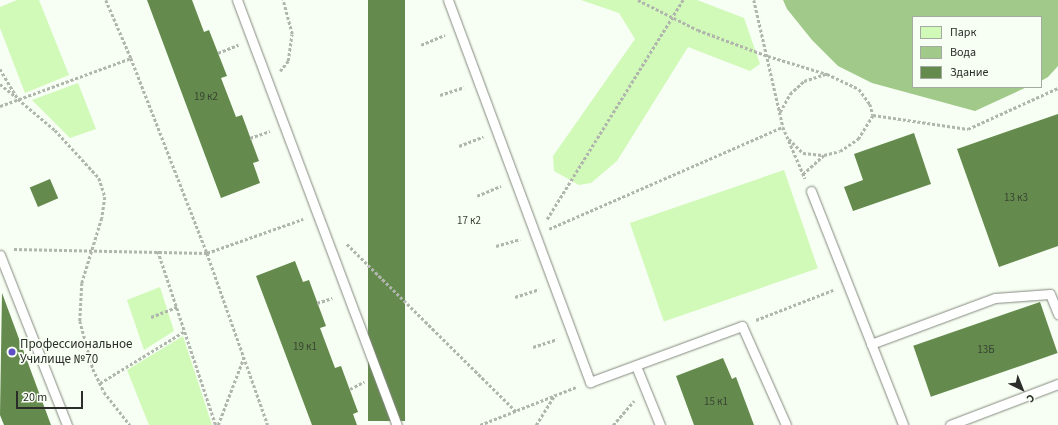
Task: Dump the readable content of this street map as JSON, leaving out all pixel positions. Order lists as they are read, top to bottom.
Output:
{
  "places": ["Профессиональное Училище №70"],
  "house_numbers": [
    "19 к2",
    "13 к3",
    "17 к2",
    "19 к1",
    "13Б",
    "15 к1"
  ],
  "legend": ["Парк", "Вода", "Здание"],
  "scale_bar": "20 m",
  "north": "bottom right"
}
